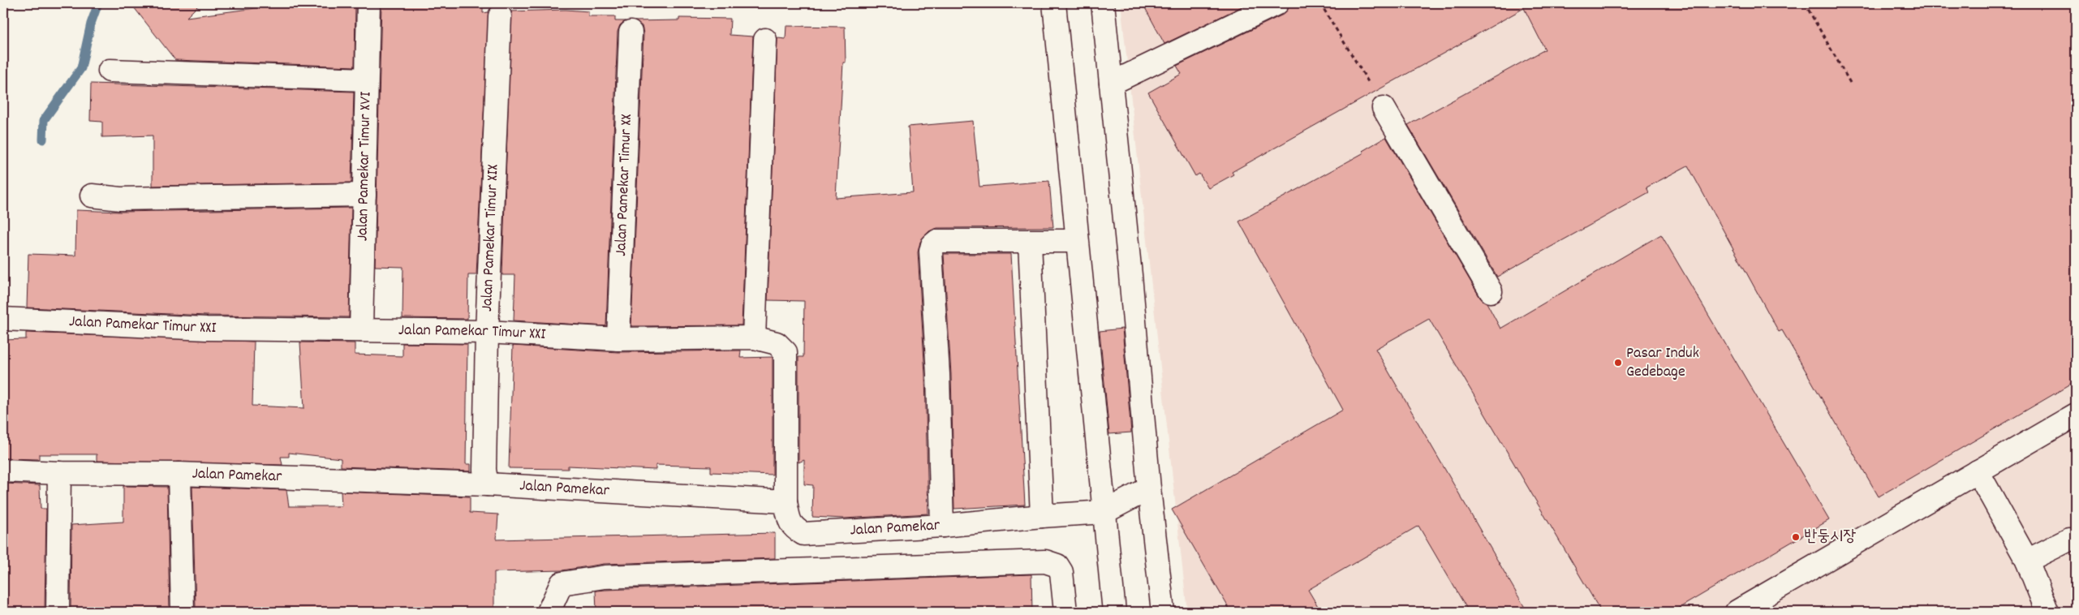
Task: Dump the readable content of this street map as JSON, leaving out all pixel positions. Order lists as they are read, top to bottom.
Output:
{
  "streets": {
    "street": [
      "Jalan Pamekar Timur XVI",
      "Jalan Pamekar Timur XX",
      "Jalan Pamekar Timur XIX",
      "Jalan Pamekar Timur XXI",
      "Jalan Pamekar"
    ]
  },
  "crossings": [
    ["Jalan Pamekar Timur XVI", "Jalan Pamekar Timur XXI"],
    ["Jalan Pamekar Timur XX", "Jalan Pamekar Timur XXI"],
    ["Jalan Pamekar Timur XIX", "Jalan Pamekar Timur XXI"],
    ["Jalan Pamekar Timur XIX", "Jalan Pamekar"],
    ["Jalan Pamekar Timur XXI", "Jalan Pamekar"]
  ],
  "places": ["Pasar Induk Gedebage", "반둥시장"]
}
